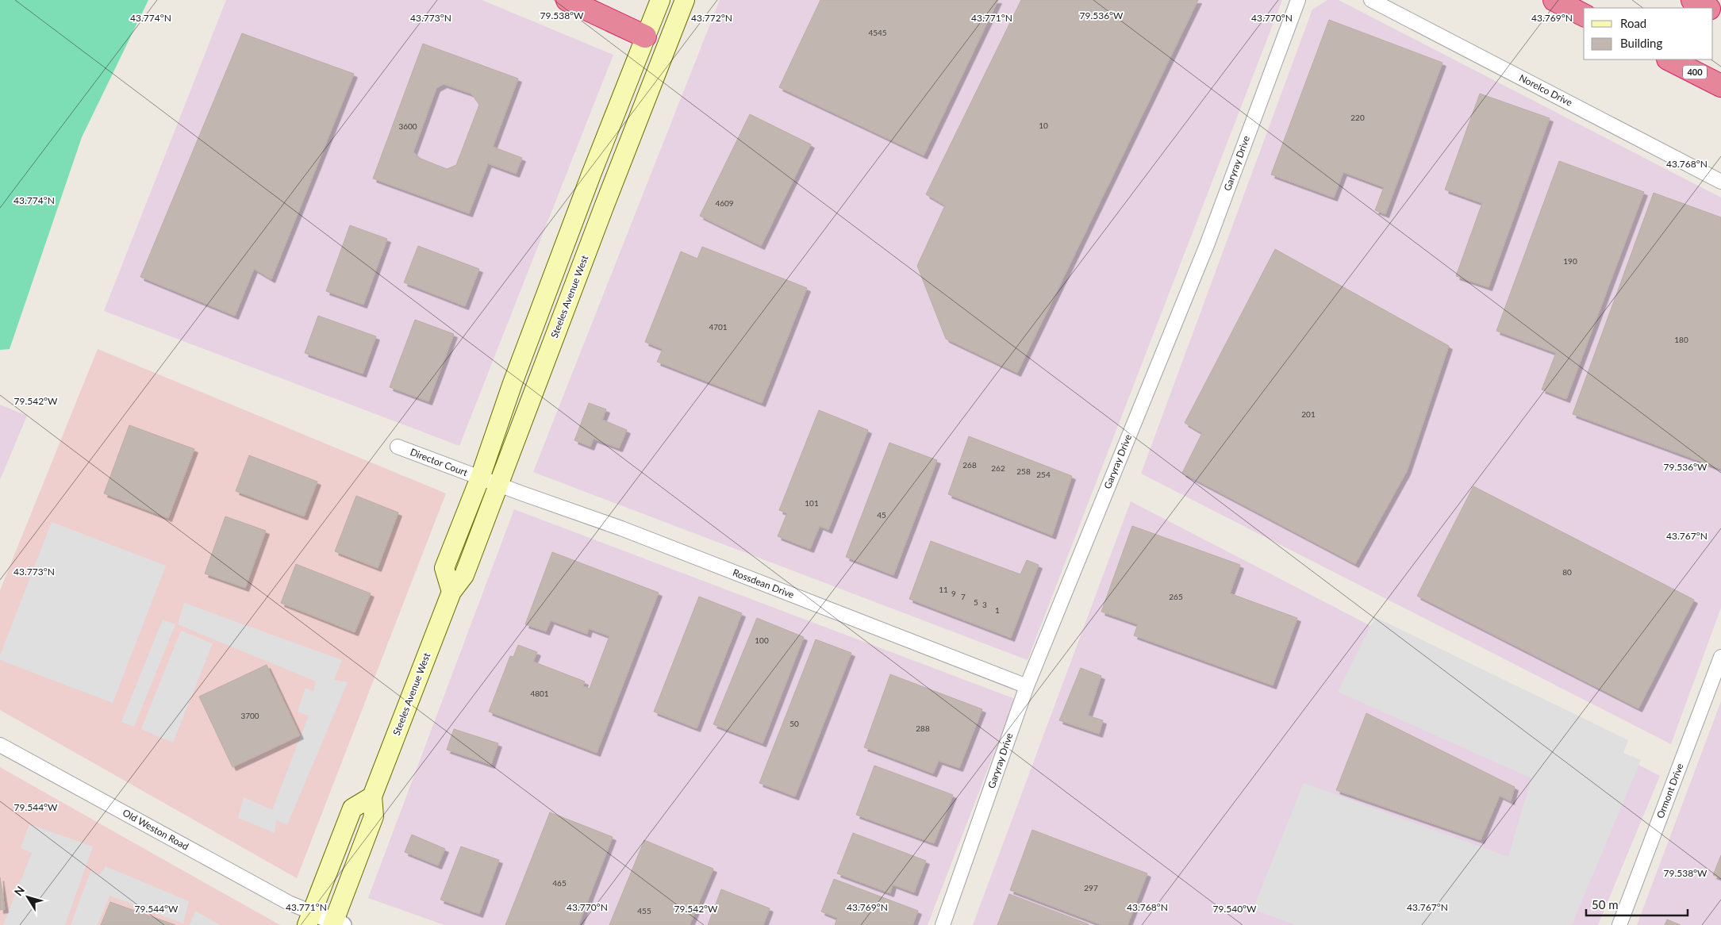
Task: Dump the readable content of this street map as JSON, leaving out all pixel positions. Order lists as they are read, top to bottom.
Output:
{
  "streets": {
    "highway": ["400"],
    "main road": ["Steeles Avenue West"],
    "street": [
      "Norelco Drive",
      "Garyray Drive",
      "Director Court",
      "Rossdean Drive",
      "Ormont Drive",
      "Old Weston Road"
    ]
  },
  "crossings": [
    ["Garyray Drive", "Rossdean Drive"],
    ["Steeles Avenue West", "Director Court"],
    ["Steeles Avenue West", "Rossdean Drive"],
    ["Director Court", "Rossdean Drive"]
  ],
  "house_numbers": [
    "4545",
    "220",
    "10",
    "3600",
    "4609",
    "190",
    "4701",
    "180",
    "201",
    "268",
    "262",
    "258",
    "254",
    "101",
    "45",
    "80",
    "11",
    "9",
    "7",
    "265",
    "5",
    "3",
    "1",
    "100",
    "4801",
    "3700",
    "50",
    "288",
    "465",
    "297",
    "455"
  ],
  "legend": ["Road", "Building"],
  "scale_bar": "50 m",
  "north": "top left",
  "coordinates": [
    "79.538°W",
    "79.536°W",
    "43.774°N",
    "43.773°N",
    "43.772°N",
    "43.771°N",
    "43.770°N",
    "43.769°N",
    "43.768°N",
    "79.542°W",
    "43.767°N",
    "79.544°W",
    "79.540°W"
  ]
}
